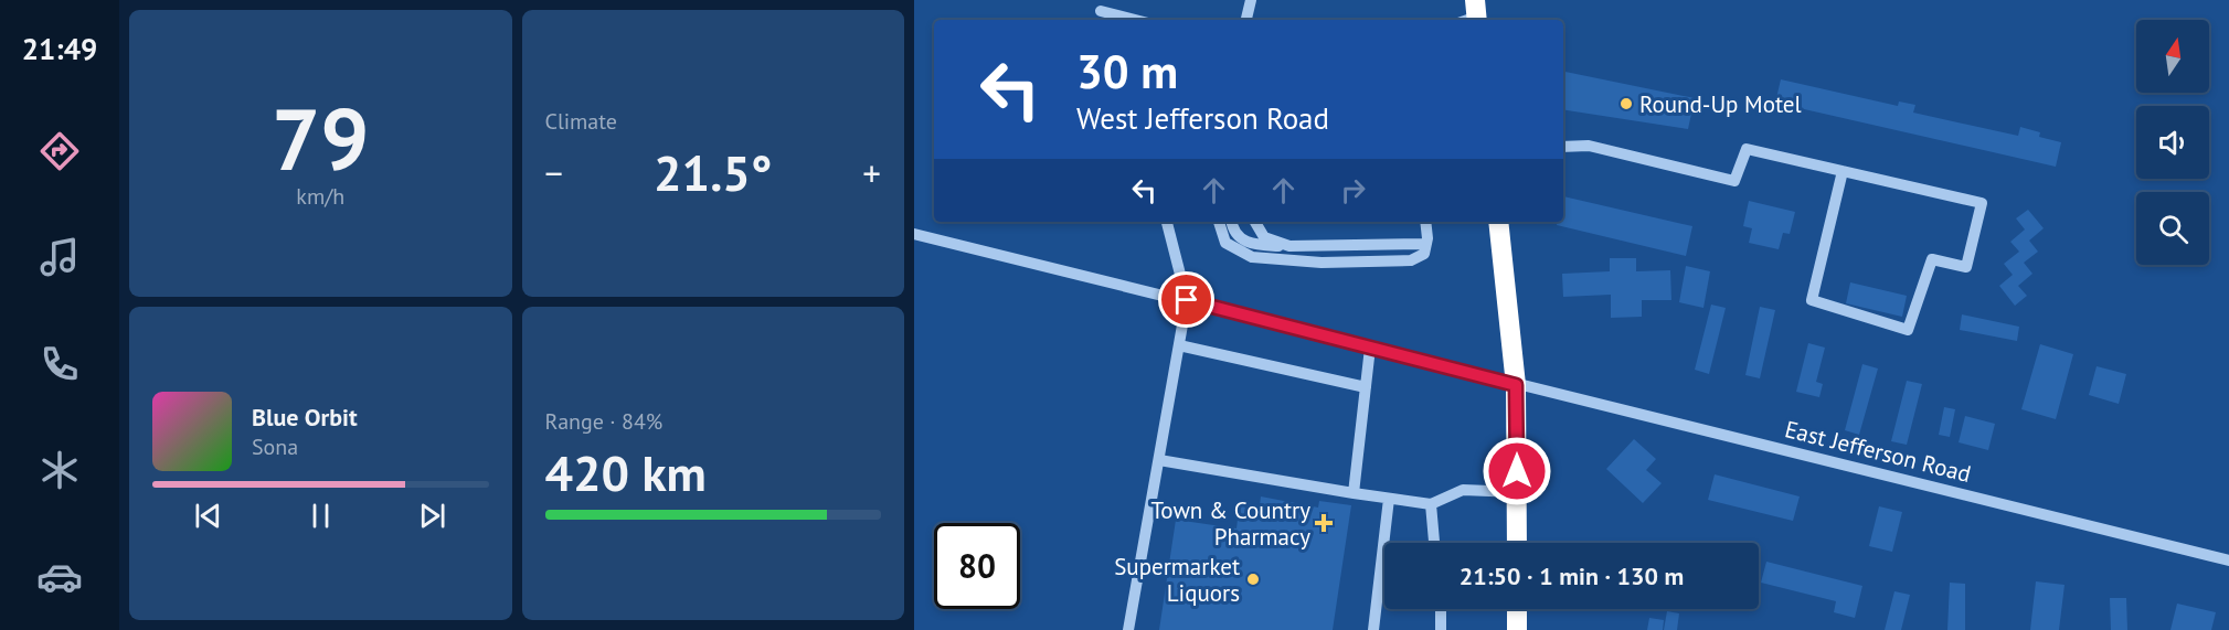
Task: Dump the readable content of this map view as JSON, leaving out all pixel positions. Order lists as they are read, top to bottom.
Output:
{
  "streets": {
    "street": ["East Jefferson Road"]
  },
  "places": {
    "other": ["Round-Up Motel", "Supermarket Liquors"],
    "health": ["Town & Country Pharmacy"]
  },
  "north": "top",
  "page": {
    "tabs": "21:49",
    "tile": [
      ["79", "km/h"],
      "Climate",
      ["Range · 84%", "420 km"]
    ],
    "turn": ["30 m", "West Jefferson Road"],
    "heat": ["−", "21.5°", "+"],
    "song": ["Blue Orbit", "Sona"],
    "limit": "80",
    "trip": "21:50 · 1 min · 130 m"
  }
}
